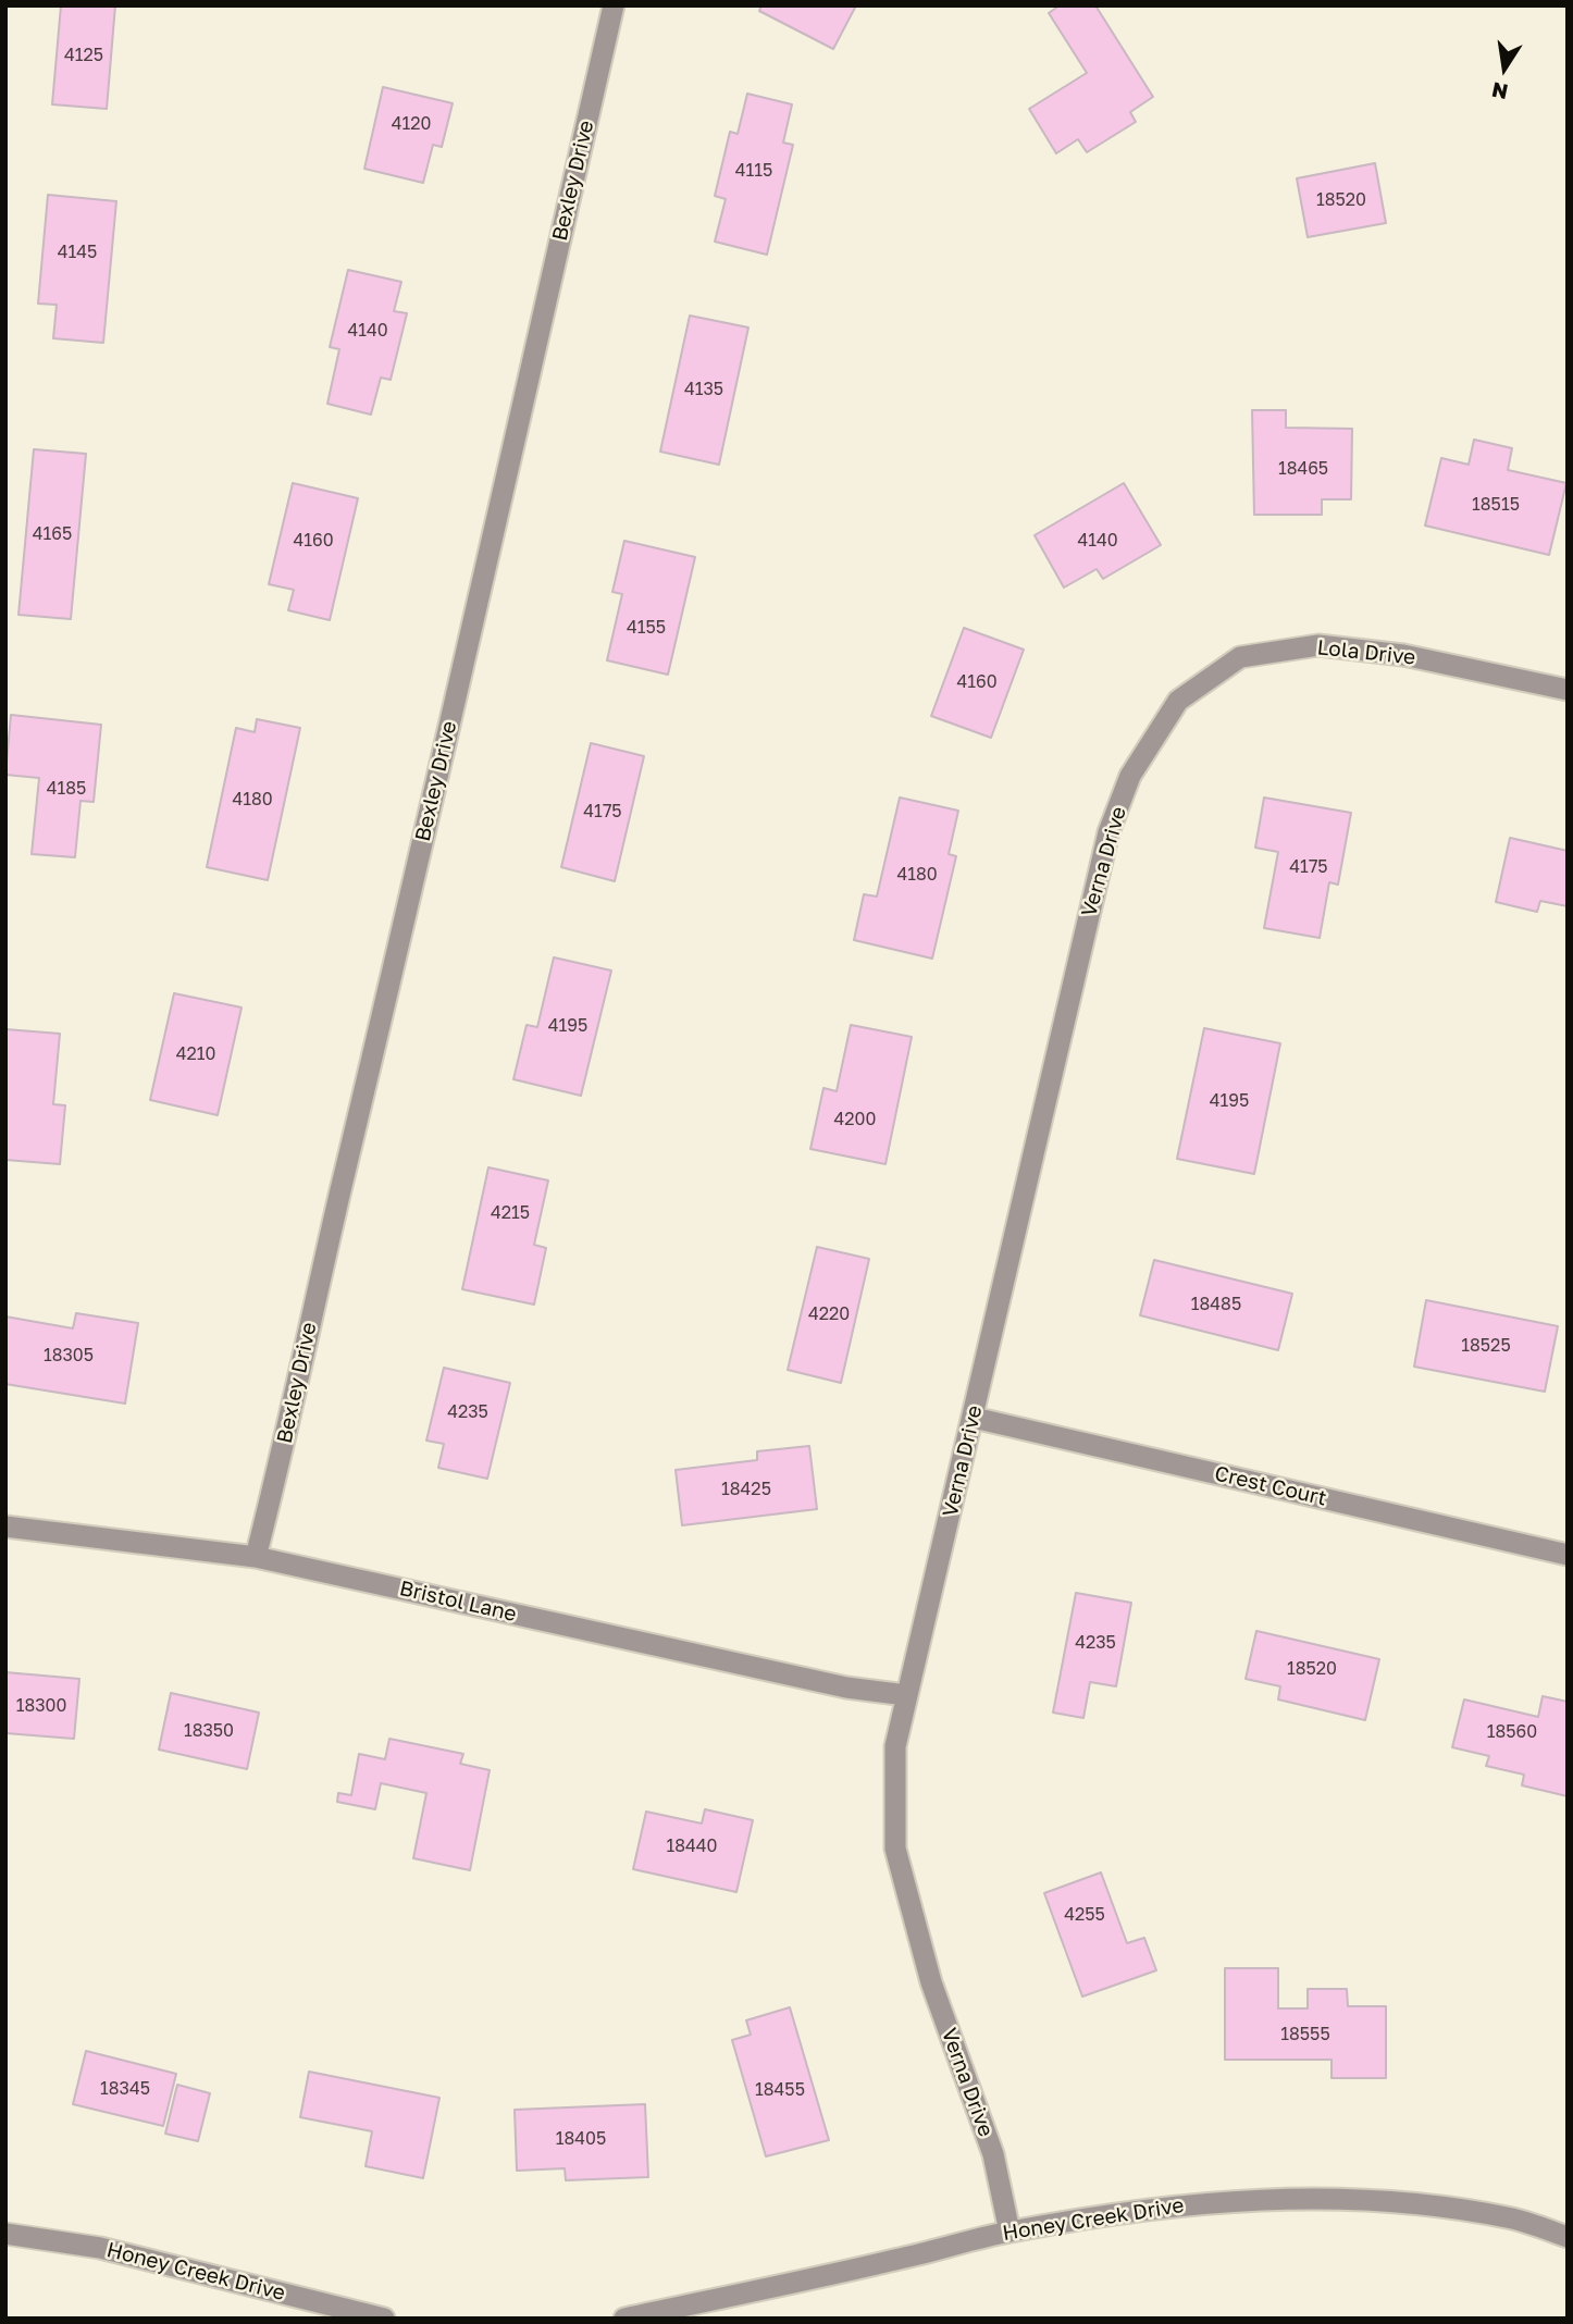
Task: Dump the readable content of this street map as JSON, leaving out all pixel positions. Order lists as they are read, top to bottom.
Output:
{
  "streets": {
    "street": [
      "Bexley Drive",
      "Lola Drive",
      "Verna Drive",
      "Crest Court",
      "Bristol Lane",
      "Honey Creek Drive"
    ]
  },
  "crossings": [
    ["Bexley Drive", "Bristol Lane"],
    ["Lola Drive", "Verna Drive"],
    ["Verna Drive", "Crest Court"],
    ["Verna Drive", "Bristol Lane"],
    ["Verna Drive", "Honey Creek Drive"]
  ],
  "house_numbers": [
    "4125",
    "4120",
    "4115",
    "18520",
    "4145",
    "4140",
    "4135",
    "18465",
    "18515",
    "4165",
    "4160",
    "4140",
    "4155",
    "4160",
    "4185",
    "4180",
    "4175",
    "4175",
    "4180",
    "4195",
    "4210",
    "4195",
    "4200",
    "4215",
    "18485",
    "4220",
    "18525",
    "18305",
    "4235",
    "18425",
    "4235",
    "18520",
    "18300",
    "18350",
    "18560",
    "18440",
    "4255",
    "18555",
    "18345",
    "18455",
    "18405"
  ],
  "north": "bottom"
}
